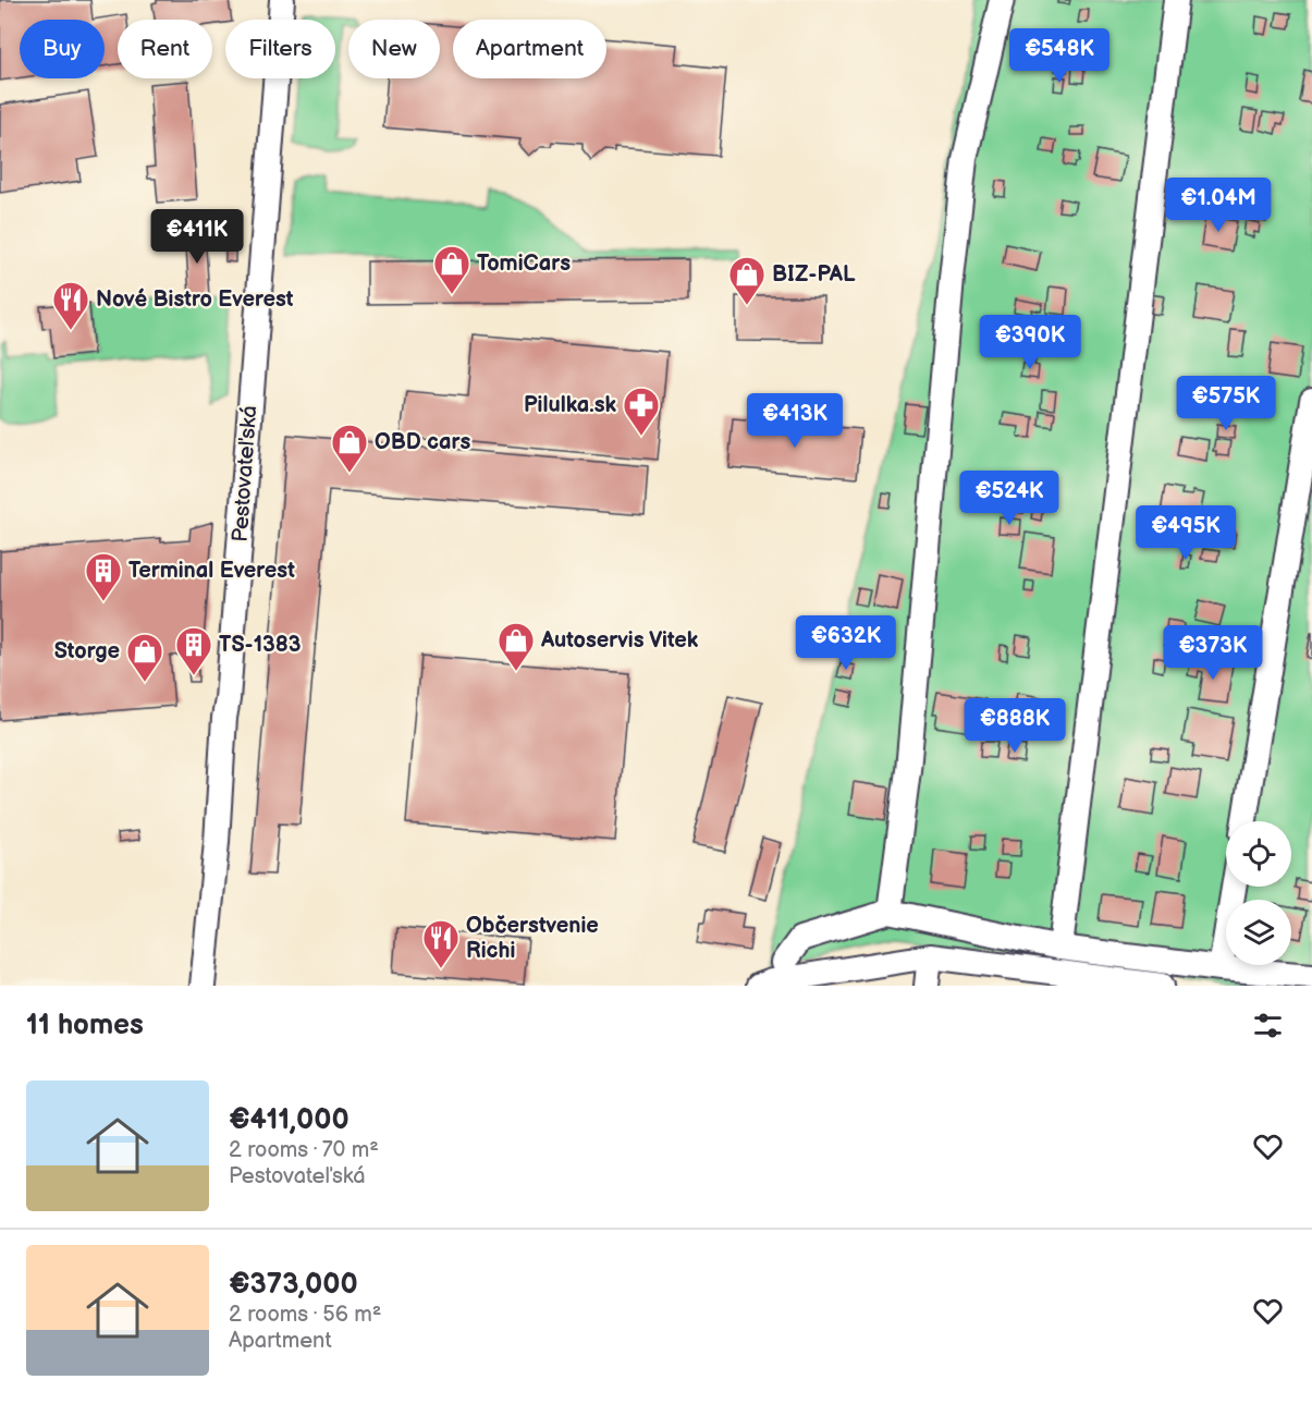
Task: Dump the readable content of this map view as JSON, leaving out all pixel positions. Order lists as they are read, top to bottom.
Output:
{
  "streets": {
    "street": ["Pestovateľská"]
  },
  "places": {
    "shop": [
      "TomiCars",
      "BIZ-PAL",
      "OBD cars",
      "Autoservis Vitek",
      "Storge"
    ],
    "restaurant": ["Nové Bistro Everest", "Občerstvenie Richi"],
    "pharmacy": ["Pilulka.sk"],
    "building": ["Terminal Everest", "TS-1383"]
  },
  "page": {
    "chip": [
      "Buy",
      "Rent",
      "Filters",
      "New",
      "Apartment"
    ],
    "price": [
      "€548K",
      "€1.04M",
      "€411K",
      "€390K",
      "€575K",
      "€413K",
      "€524K",
      "€495K",
      "€632K",
      "€373K",
      "€888K"
    ],
    "heading": "11 homes",
    "list": [
      {
        "name": "€411,000",
        "note": "2 rooms · 70 m² · Pestovateľská"
      },
      {
        "name": "€373,000",
        "note": "2 rooms · 56 m² · Apartment"
      }
    ]
  }
}
